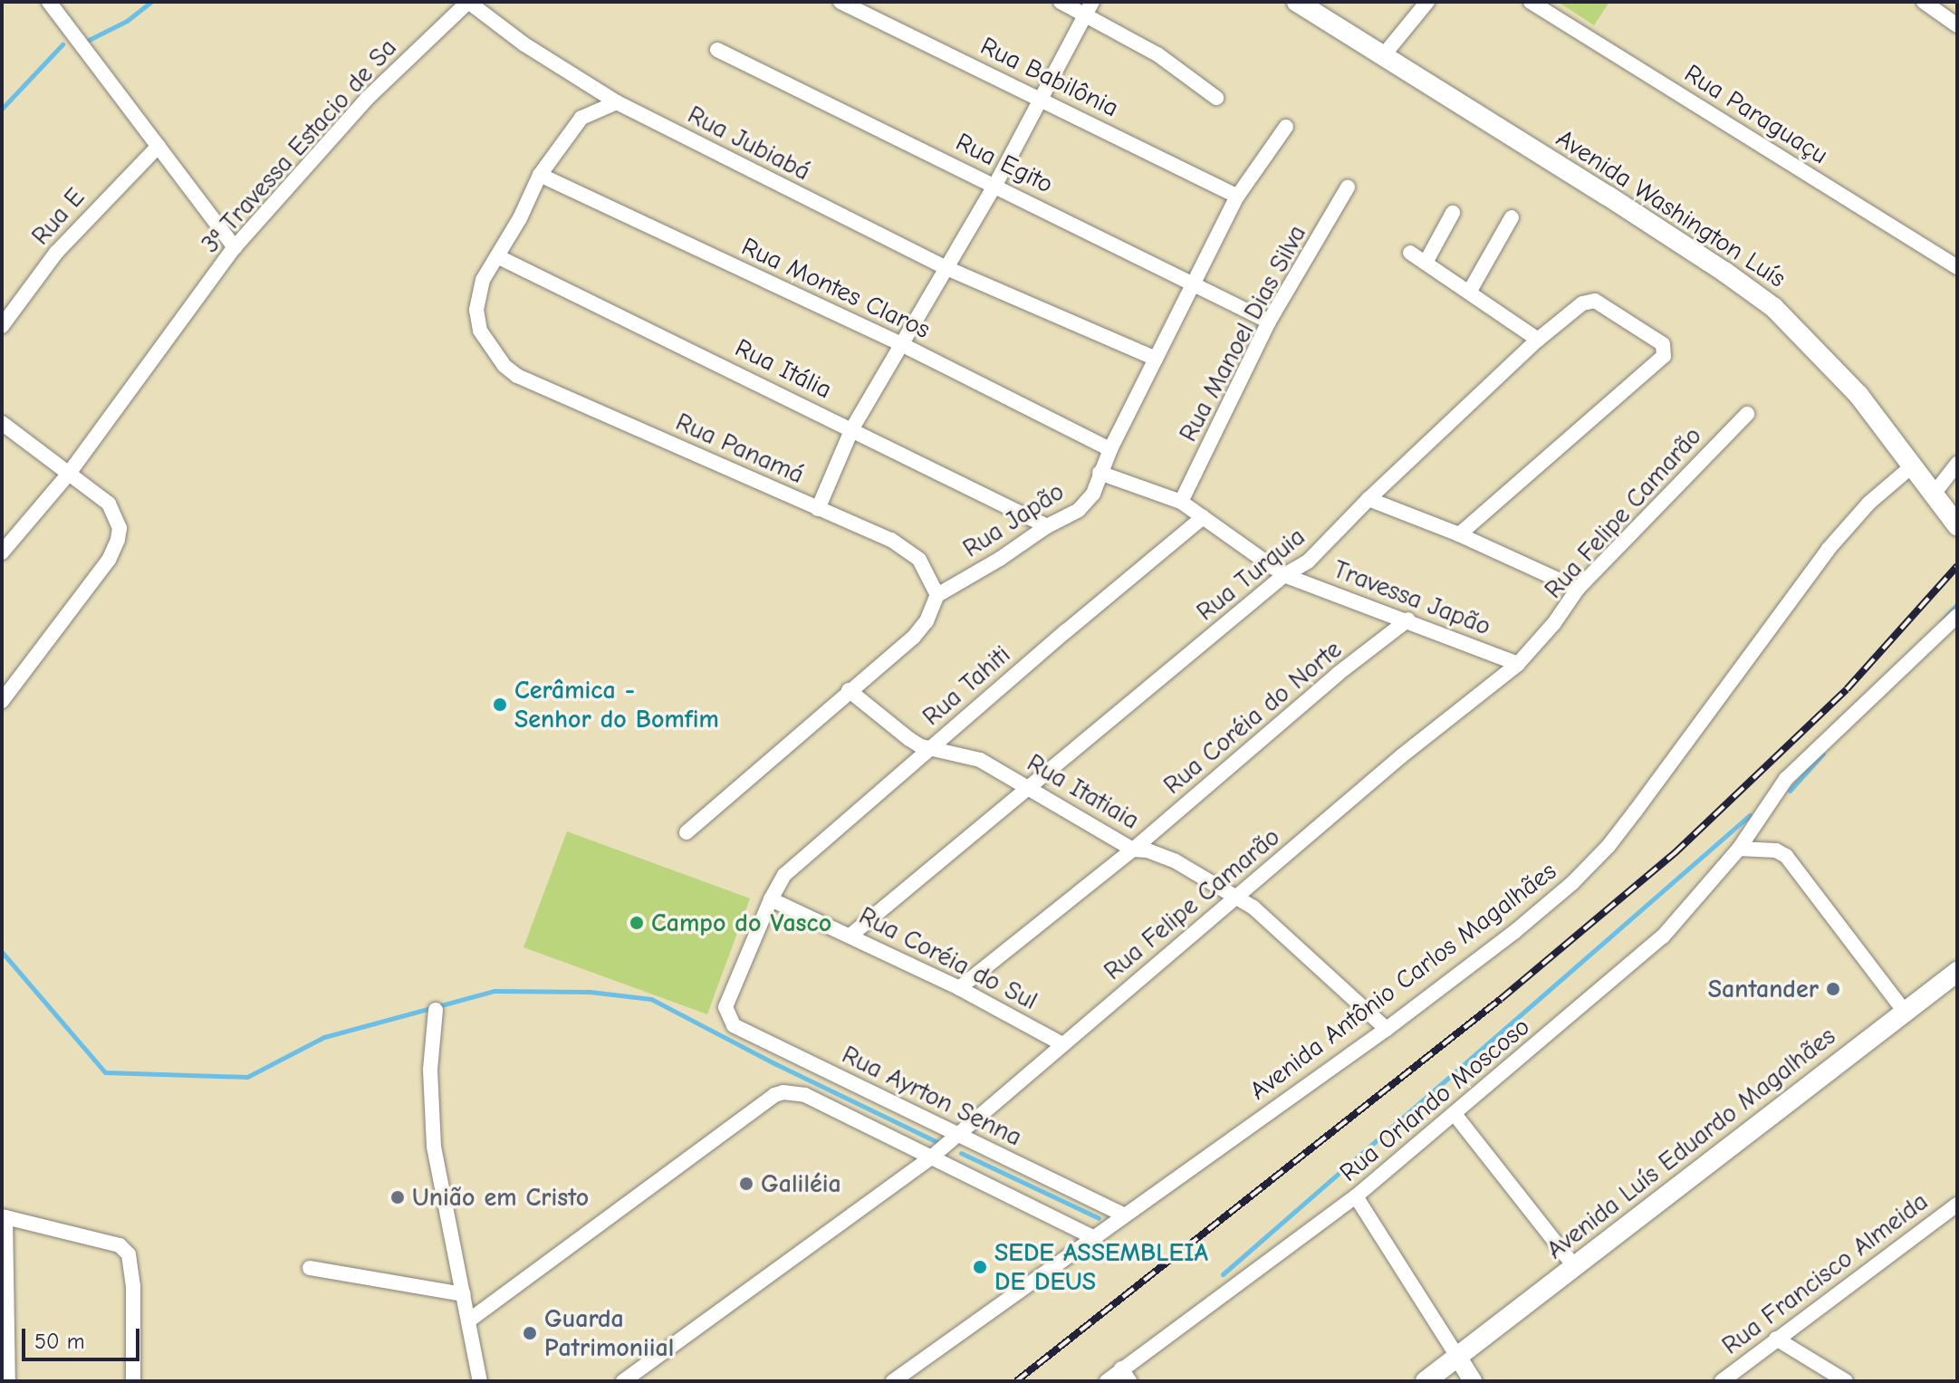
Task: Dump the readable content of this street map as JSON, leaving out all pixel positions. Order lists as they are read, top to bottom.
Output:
{
  "streets": {
    "main road": ["Avenida Washington Luís", "Avenida Luís Eduardo Magalhães"],
    "street": [
      "Rua Babilônia",
      "Rua Paraguaçu",
      "Rua Jubiabá",
      "3ª Travessa Estacio de Sa",
      "Rua Egito",
      "Rua E",
      "Rua Montes Claros",
      "Rua Manoel Dias Silva",
      "Rua Itália",
      "Rua Panamá",
      "Rua Felipe Camarão",
      "Rua Japão",
      "Rua Turquia",
      "Travessa Japão",
      "Rua Tahiti",
      "Rua Coréia do Norte",
      "Rua Itatiaia",
      "Rua Coréia do Sul",
      "Avenida Antônio Carlos Magalhães",
      "Rua Ayrton Senna",
      "Rua Orlando Moscoso",
      "Rua Francisco Almeida"
    ]
  },
  "crossings": [
    ["Rua Babilônia", "Rua Japão"],
    ["Rua Jubiabá", "3ª Travessa Estacio de Sa"],
    ["Rua Jubiabá", "Rua Japão"],
    ["Rua Egito", "Rua Manoel Dias Silva"],
    ["Rua Egito", "Rua Japão"],
    ["Avenida Washington Luís", "Avenida Antônio Carlos Magalhães"],
    ["Rua Montes Claros", "Rua Japão"],
    ["Rua Manoel Dias Silva", "Travessa Japão"],
    ["Rua Itália", "Rua Panamá"],
    ["Rua Itália", "Rua Japão"],
    ["Rua Panamá", "Rua Japão"],
    ["Rua Felipe Camarão", "Travessa Japão"],
    ["Rua Felipe Camarão", "Rua Itatiaia"],
    ["Rua Felipe Camarão", "Rua Coréia do Sul"],
    ["Rua Felipe Camarão", "Rua Ayrton Senna"],
    ["Rua Japão", "Travessa Japão"],
    ["Rua Turquia", "Travessa Japão"],
    ["Rua Turquia", "Rua Itatiaia"],
    ["Rua Turquia", "Rua Coréia do Sul"],
    ["Travessa Japão", "Rua Tahiti"],
    ["Travessa Japão", "Rua Coréia do Norte"],
    ["Rua Tahiti", "Rua Itatiaia"],
    ["Rua Tahiti", "Rua Coréia do Sul"],
    ["Rua Tahiti", "Rua Ayrton Senna"],
    ["Rua Coréia do Norte", "Rua Itatiaia"],
    ["Rua Coréia do Norte", "Rua Coréia do Sul"],
    ["Rua Itatiaia", "Avenida Antônio Carlos Magalhães"],
    ["Avenida Antônio Carlos Magalhães", "Rua Ayrton Senna"]
  ],
  "places": [
    "Cerâmica - Senhor do Bomfim",
    "Campo do Vasco",
    "Santander",
    "Galiléia",
    "União em Cristo",
    "SEDE ASSEMBLEIA DE DEUS",
    "Guarda Patrimoniial"
  ],
  "scale_bar": "50 m"
}
